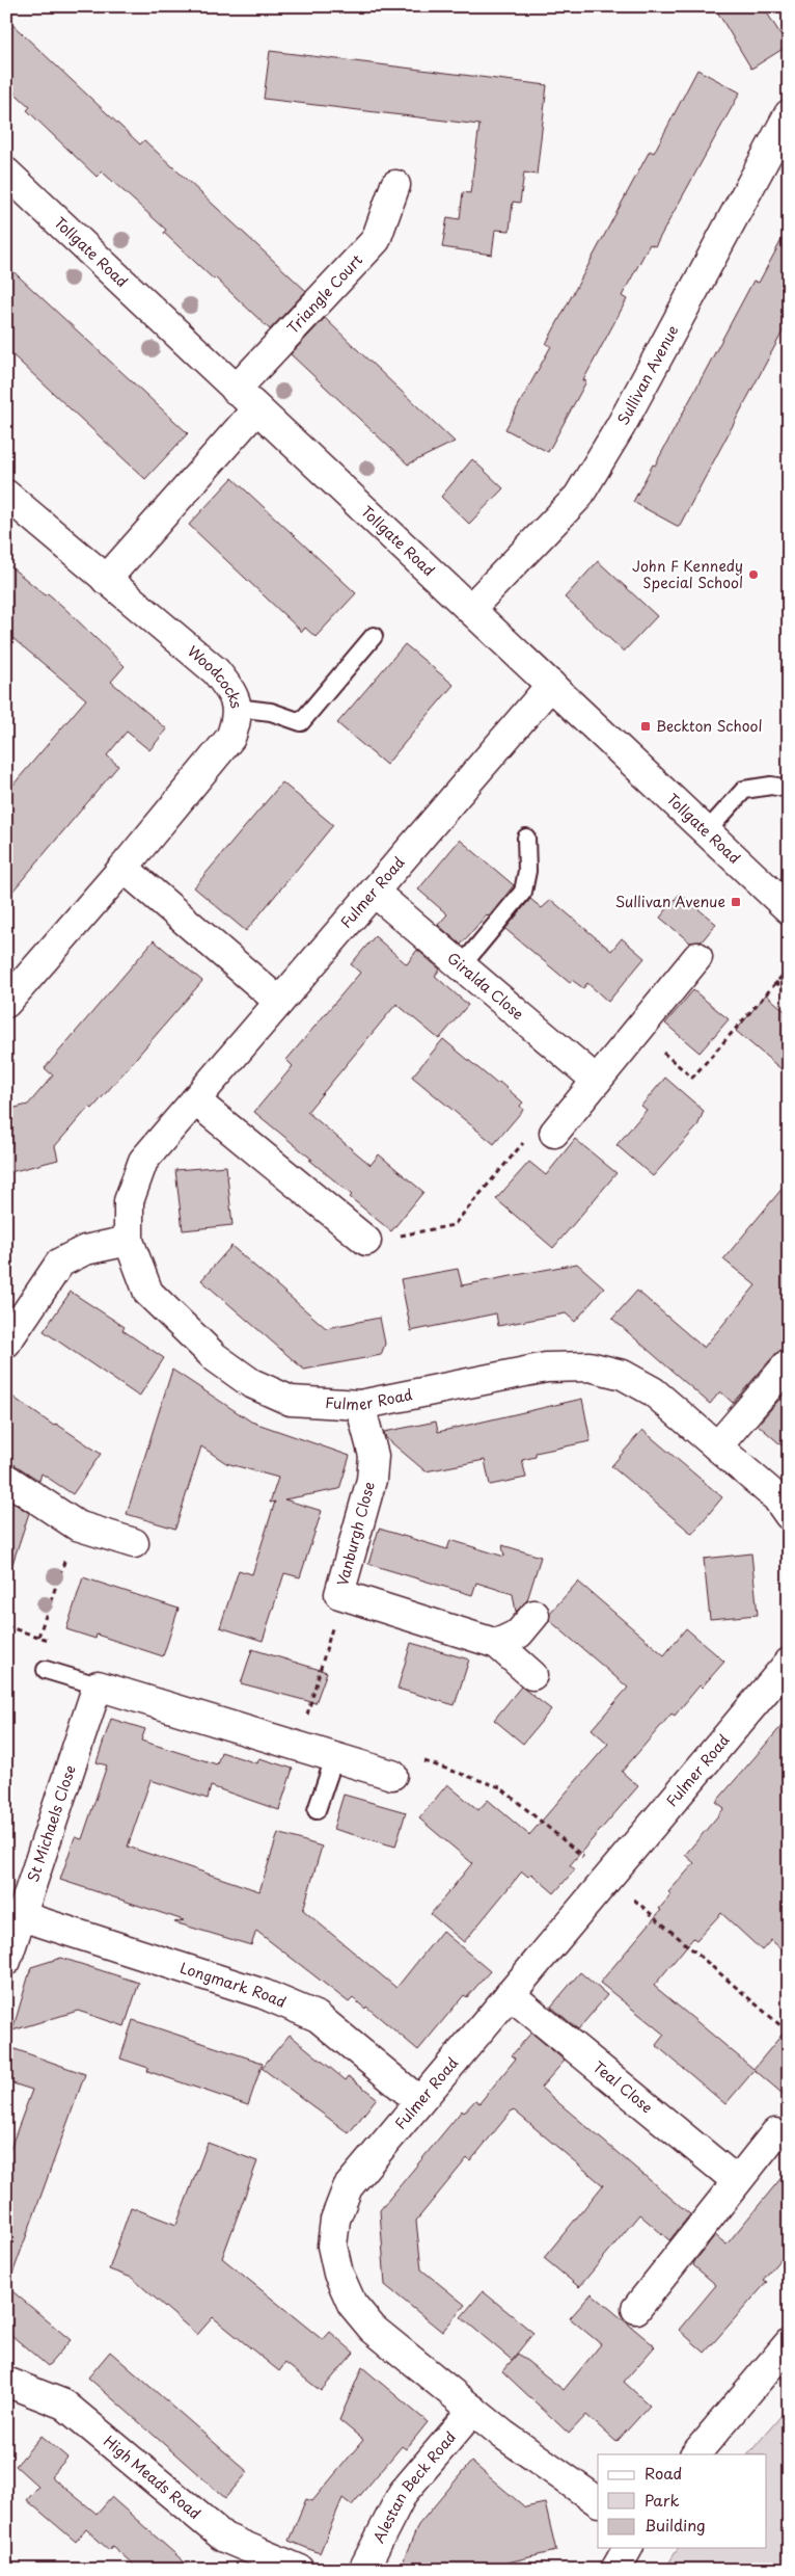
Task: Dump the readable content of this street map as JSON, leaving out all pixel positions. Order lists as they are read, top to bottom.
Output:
{
  "streets": {
    "street": [
      "Tollgate Road",
      "Triangle Court",
      "Sullivan Avenue",
      "Woodcocks",
      "Fulmer Road",
      "Giralda Close",
      "Vanburgh Close",
      "St Michaels Close",
      "Longmark Road",
      "Teal Close",
      "High Meads Road",
      "Alestan Beck Road"
    ]
  },
  "crossings": [
    ["Tollgate Road", "Triangle Court"],
    ["Tollgate Road", "Sullivan Avenue"],
    ["Tollgate Road", "Fulmer Road"],
    ["Fulmer Road", "Giralda Close"],
    ["Fulmer Road", "Vanburgh Close"],
    ["Fulmer Road", "Longmark Road"],
    ["Fulmer Road", "Teal Close"],
    ["Fulmer Road", "Alestan Beck Road"],
    ["St Michaels Close", "Longmark Road"]
  ],
  "places": {
    "other": ["John F Kennedy Special School"],
    "transit": ["Beckton School", "Sullivan Avenue"]
  },
  "legend": ["Road", "Park", "Building"]
}
